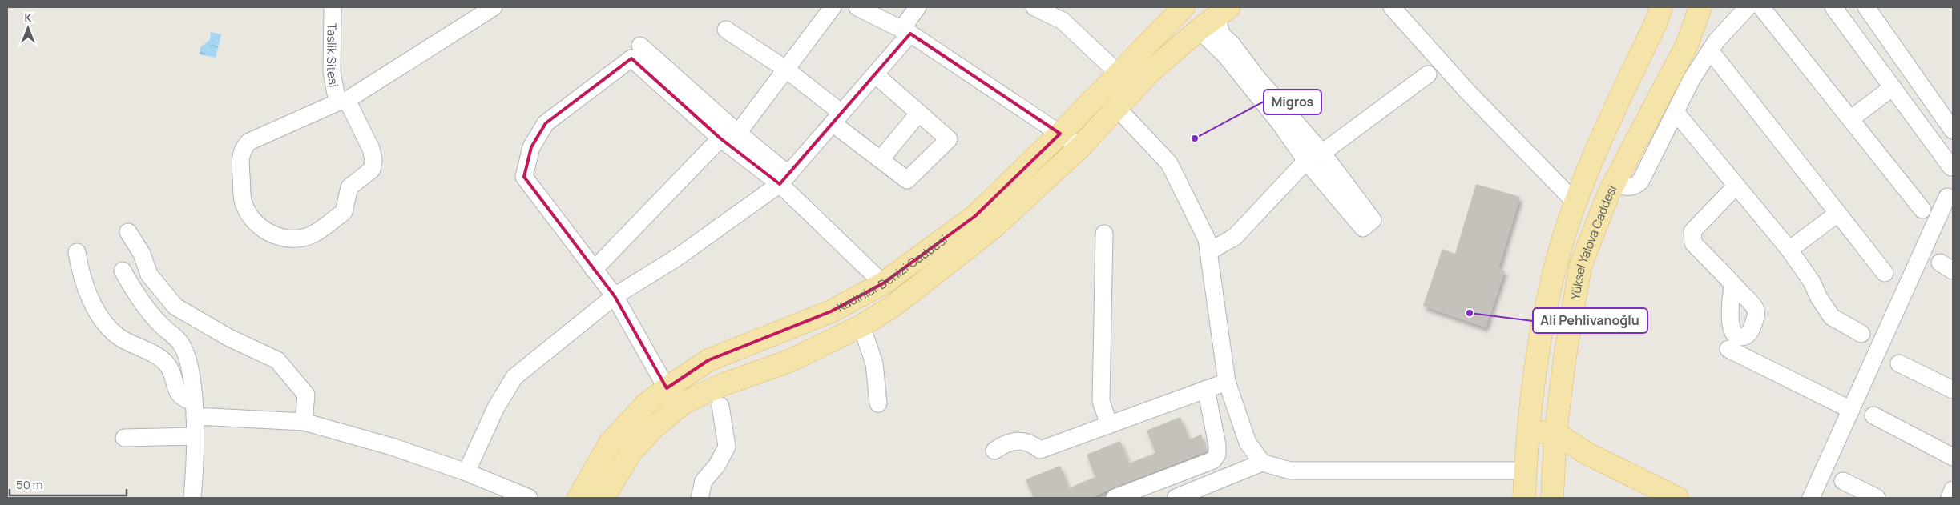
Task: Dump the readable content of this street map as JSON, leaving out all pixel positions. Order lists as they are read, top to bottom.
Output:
{
  "streets": {
    "main road": ["Yüksel Yalova Caddesi", "Kadınlar Denizi Caddesi"],
    "street": ["Taslik Sitesi"]
  },
  "places": ["Migros", "Ali Pehlivanoğlu"],
  "scale_bar": "50 m",
  "north": "top"
}
